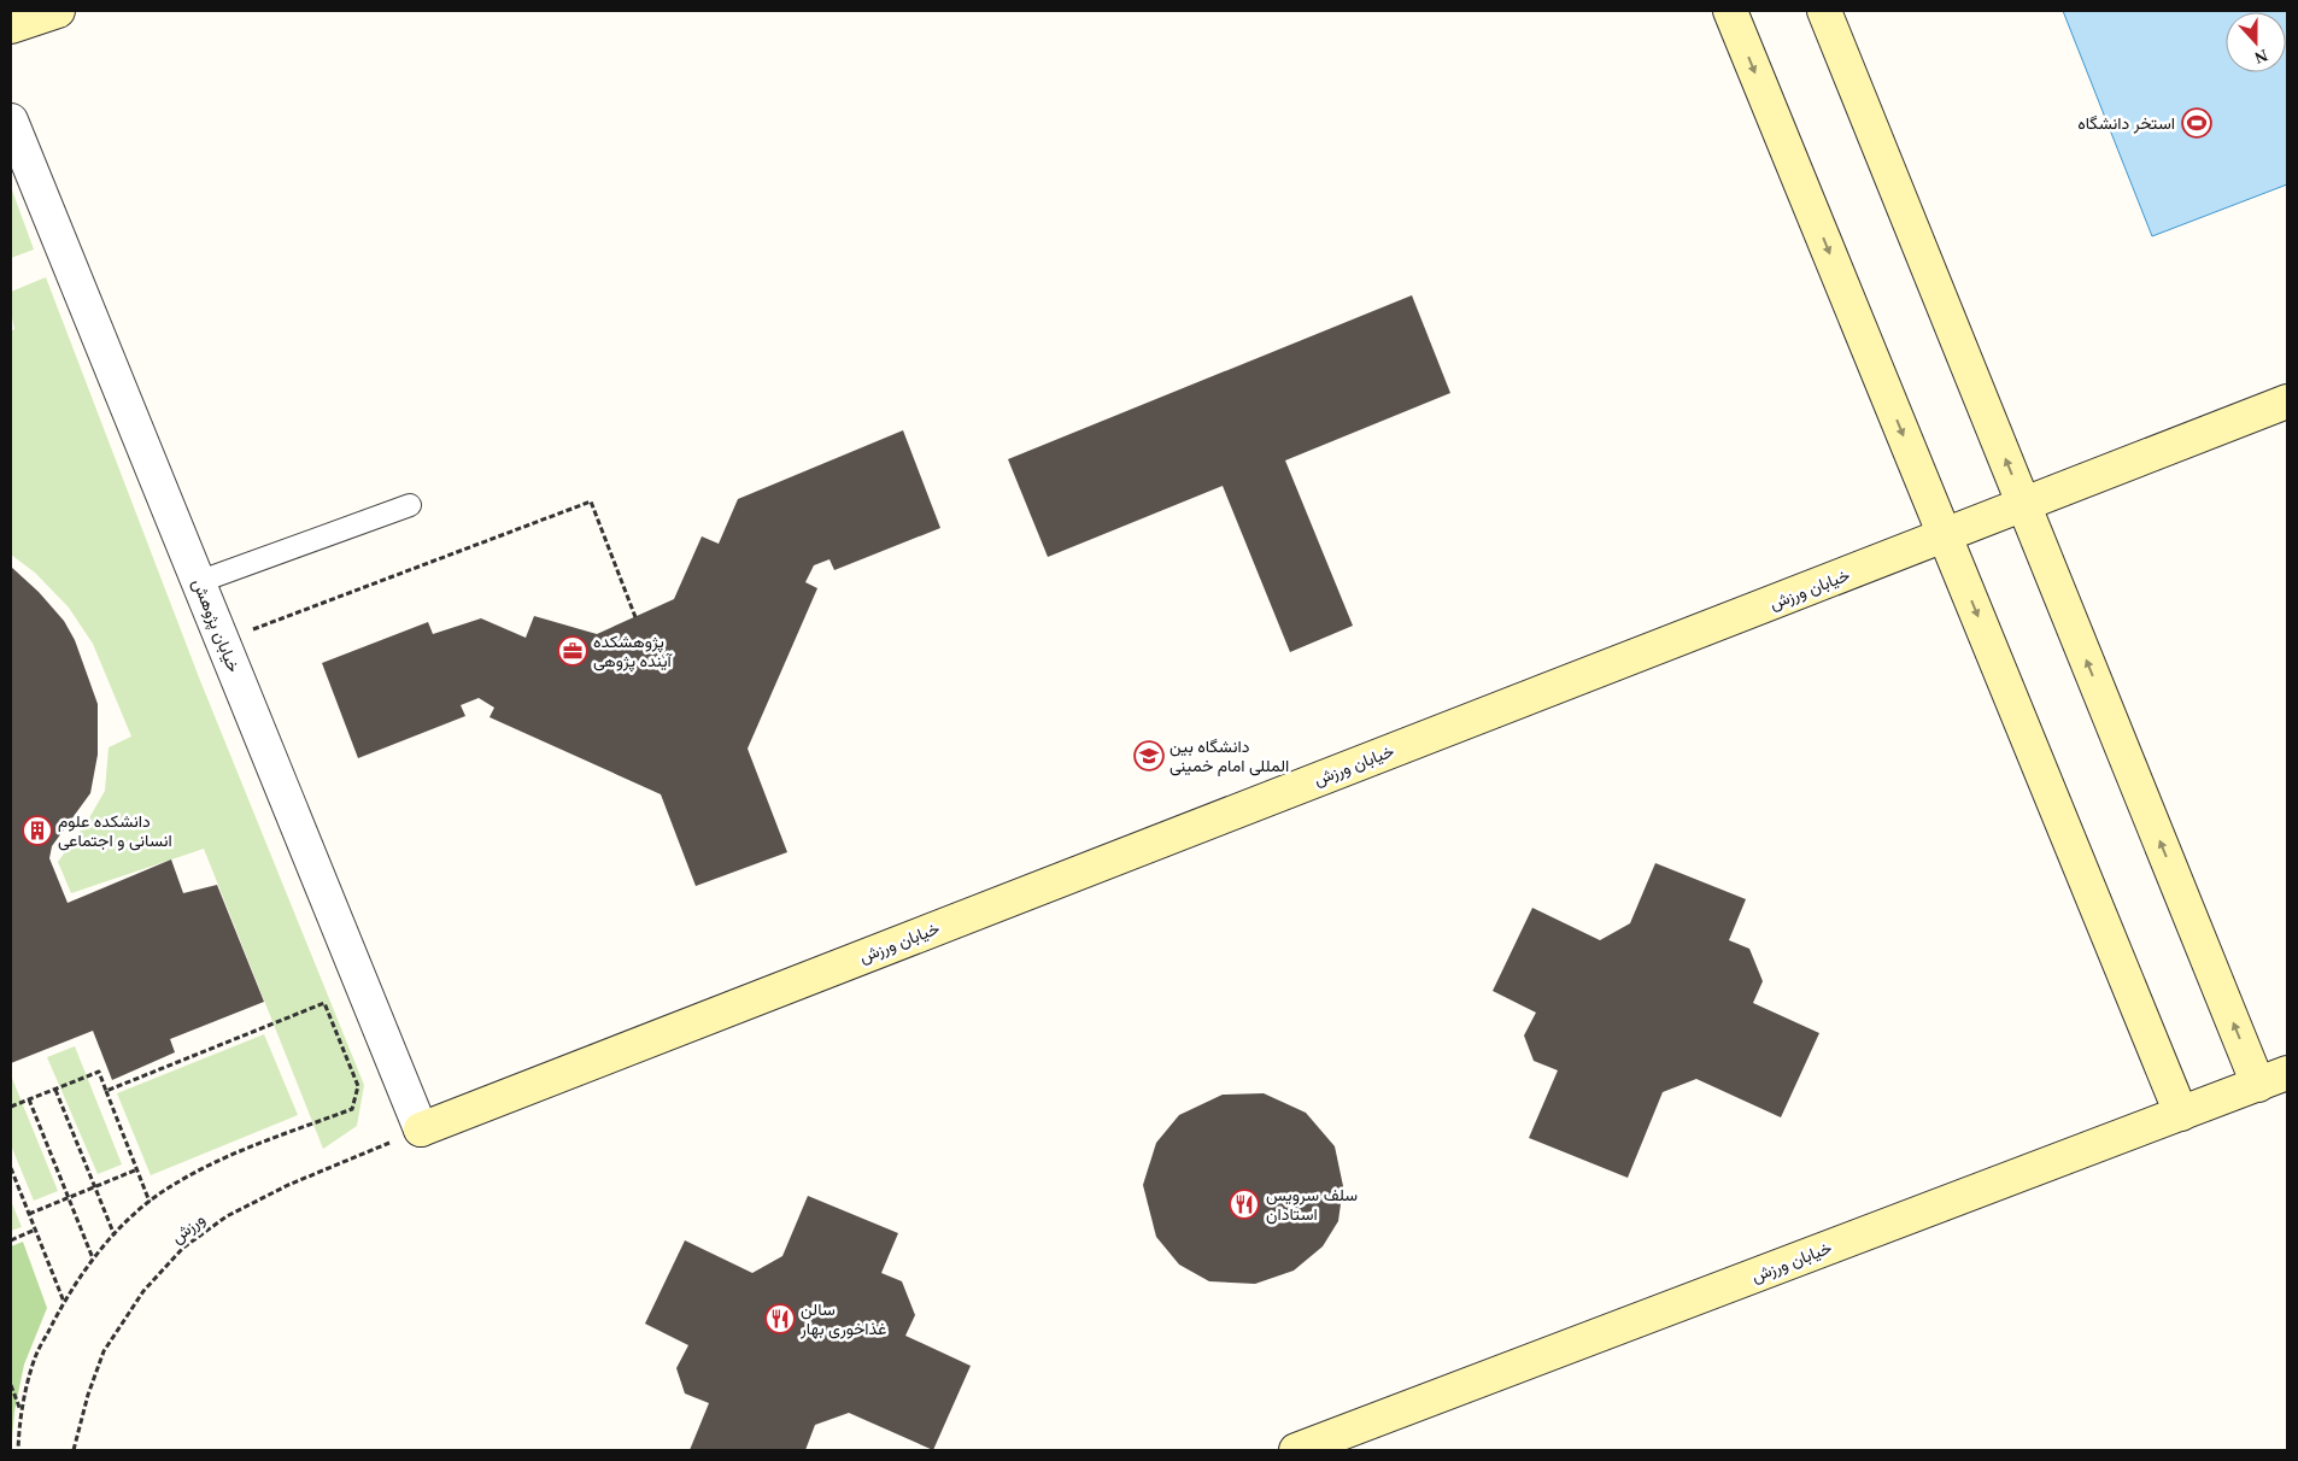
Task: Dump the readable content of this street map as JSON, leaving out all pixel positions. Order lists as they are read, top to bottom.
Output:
{
  "streets": {
    "street": ["خیابان ورزش", "خیابان پژوهش"],
    "path": ["ورزش"]
  },
  "crossings": [
    ["خیابان ورزش", "خیابان پژوهش"],
    ["خیابان ورزش", "ورزش"],
    ["خیابان پژوهش", "ورزش"]
  ],
  "places": {
    "sports": ["استخر دانشگاه"],
    "office": ["پژوهشکده آینده پژوهی"],
    "school or university": ["دانشگاه بین المللی امام خمینی"],
    "building": ["دانشکده علوم انسانی و اجتماعی"],
    "restaurant": ["سلف سرویس استادان", "سالن غذاخوری بهار"]
  },
  "north": "bottom"
}
